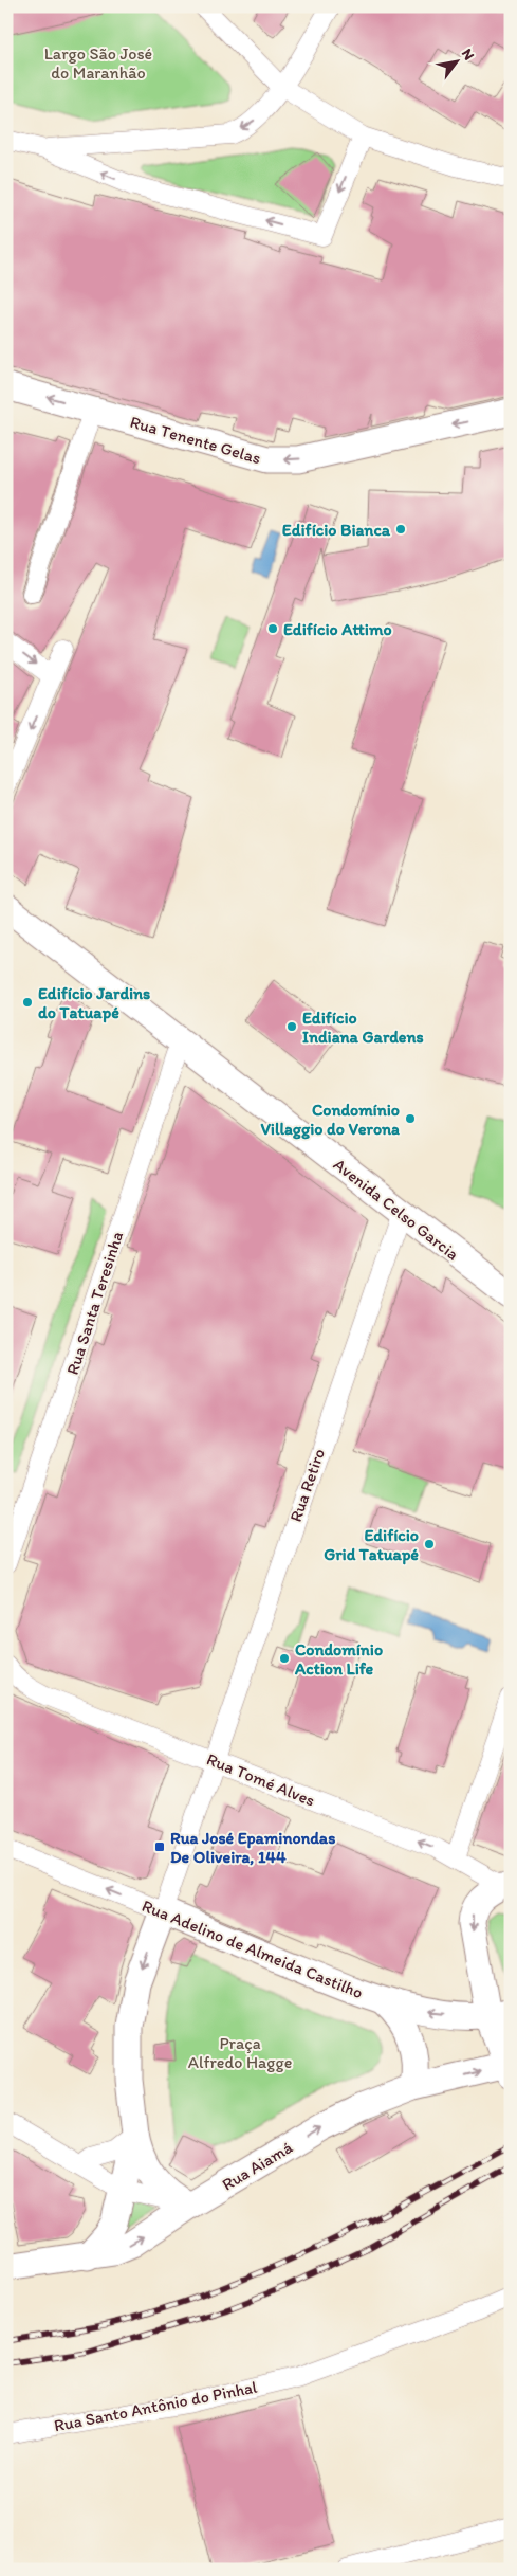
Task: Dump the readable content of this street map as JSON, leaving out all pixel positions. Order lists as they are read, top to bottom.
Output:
{
  "streets": {
    "main road": [
      "Rua Tenente Gelas",
      "Avenida Celso Garcia",
      "Rua Adelino de Almeida Castilho",
      "Rua Aiamá"
    ],
    "street": [
      "Rua Santa Teresinha",
      "Rua Retiro",
      "Rua Tomé Alves",
      "Rua Santo Antônio do Pinhal"
    ]
  },
  "crossings": [
    ["Avenida Celso Garcia", "Rua Santa Teresinha"],
    ["Avenida Celso Garcia", "Rua Retiro"],
    ["Rua Retiro", "Rua Tomé Alves"],
    ["Rua Retiro", "Rua Adelino de Almeida Castilho"]
  ],
  "one_way": [
    "Rua Tenente Gelas",
    "Rua Tomé Alves",
    "Rua Adelino de Almeida Castilho",
    "Rua Aiamá"
  ],
  "parks": ["Largo São José do Maranhão", "Praça Alfredo Hagge"],
  "places": {
    "other": [
      "Edifício Bianca",
      "Edifício Attimo",
      "Edifício Jardins do Tatuapé",
      "Edifício Indiana Gardens",
      "Condomínio Villaggio do Verona",
      "Edifício Grid Tatuapé",
      "Condomínio Action Life"
    ],
    "transit": ["Rua José Epaminondas De Oliveira, 144"]
  },
  "north": "top right"
}
